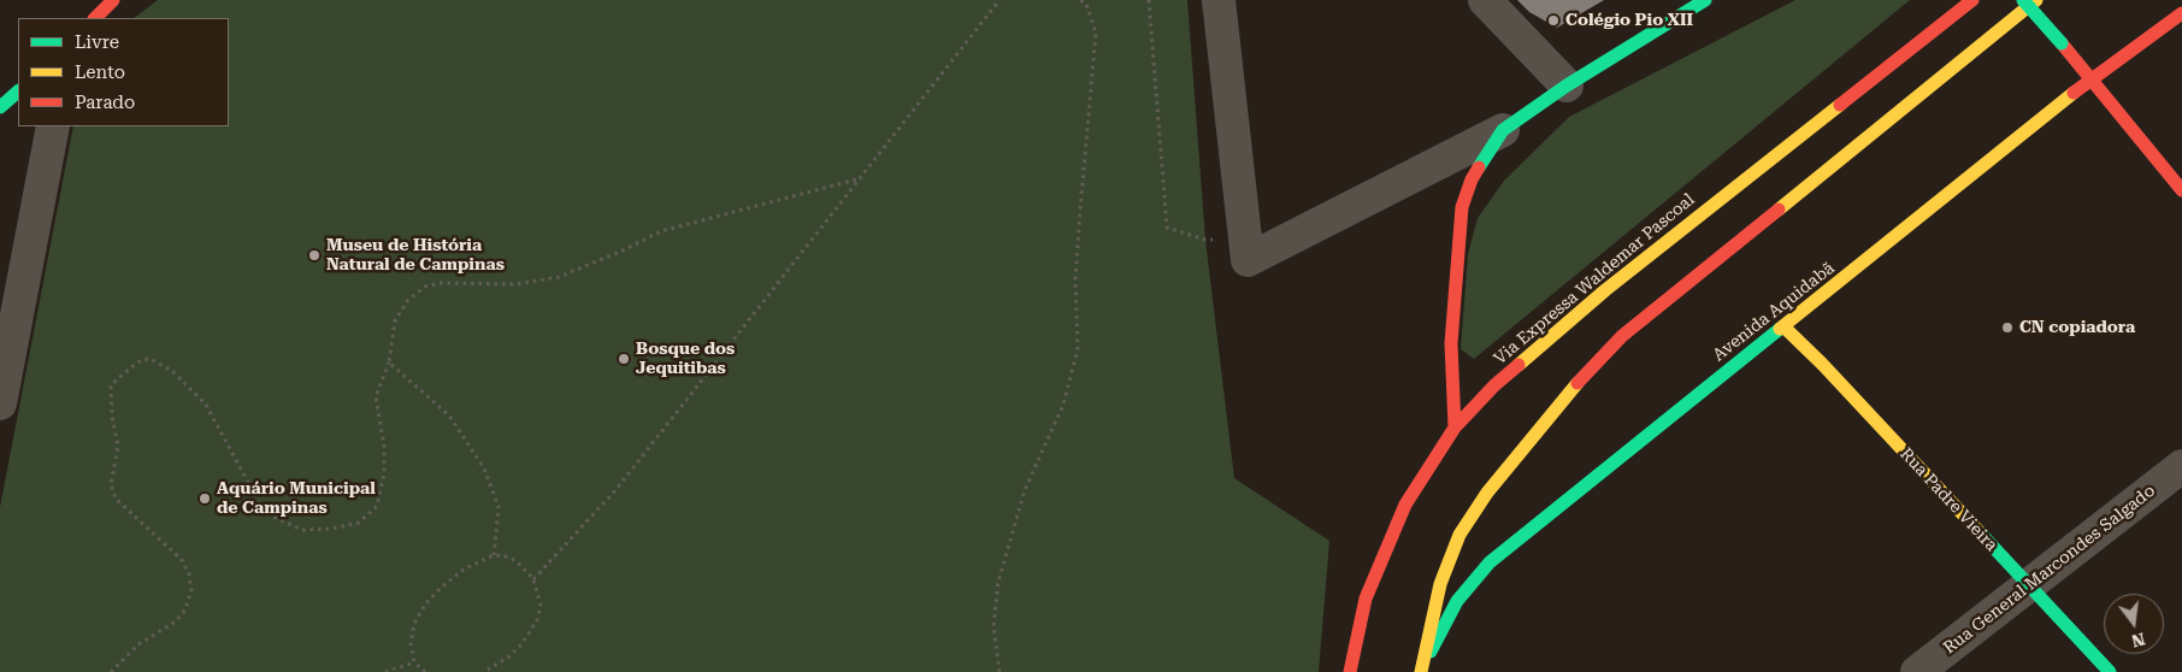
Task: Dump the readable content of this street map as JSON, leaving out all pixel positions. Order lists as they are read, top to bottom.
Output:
{
  "streets": {
    "main road": ["Via Expressa Waldemar Pascoal", "Avenida Aquidabã", "Rua Padre Vieira"],
    "street": ["Rua General Marcondes Salgado"]
  },
  "crossings": [
    ["Avenida Aquidabã", "Rua Padre Vieira"],
    ["Rua Padre Vieira", "Rua General Marcondes Salgado"]
  ],
  "places": [
    "Colégio Pio XII",
    "Museu de História Natural de Campinas",
    "CN copiadora",
    "Bosque dos Jequitibas",
    "Aquário Municipal de Campinas"
  ],
  "legend": ["Livre", "Lento", "Parado"],
  "north": "bottom"
}
